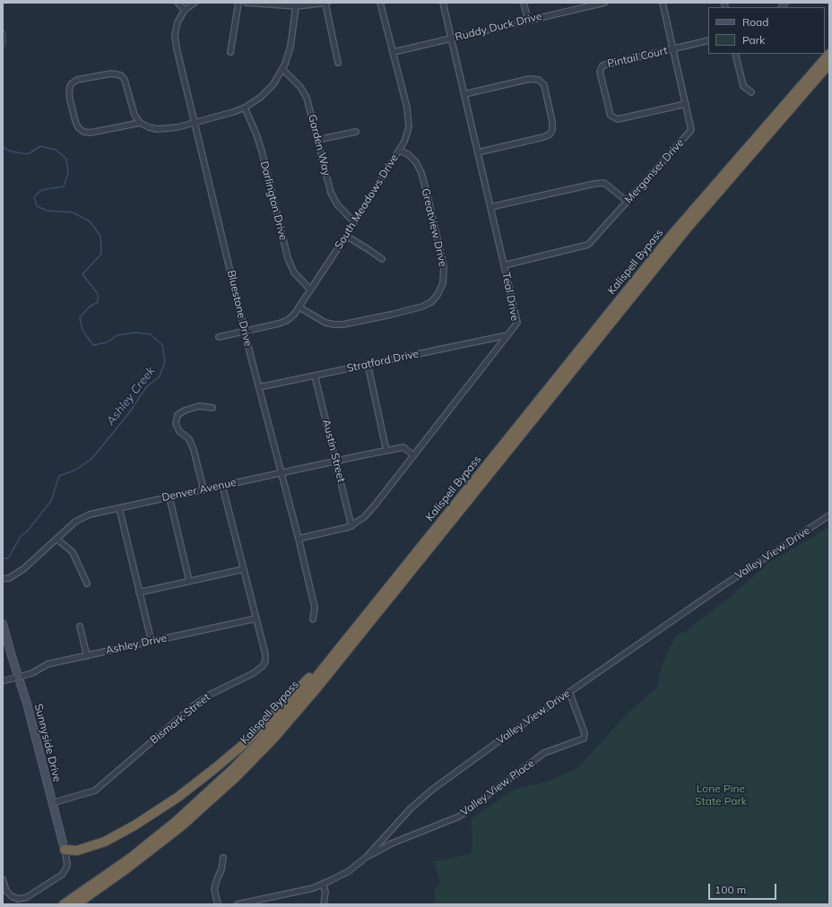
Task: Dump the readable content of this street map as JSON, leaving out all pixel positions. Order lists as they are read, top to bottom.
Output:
{
  "streets": {
    "highway": ["Kalispell Bypass"],
    "street": [
      "Ruddy Duck Drive",
      "Pintail Court",
      "Garden Way",
      "Merganser Drive",
      "Darlington Drive",
      "South Meadows Drive",
      "Greatview Drive",
      "Teal Drive",
      "Bluestone Drive",
      "Stratford Drive",
      "Austin Street",
      "Denver Avenue",
      "Valley View Drive",
      "Ashley Drive",
      "Bismark Street",
      "Sunnyside Drive",
      "Valley View Place"
    ]
  },
  "crossings": [
    ["Ruddy Duck Drive", "South Meadows Drive"],
    ["Ruddy Duck Drive", "Teal Drive"],
    ["Pintail Court", "Merganser Drive"],
    ["Garden Way", "South Meadows Drive"],
    ["Merganser Drive", "Teal Drive"],
    ["Darlington Drive", "South Meadows Drive"],
    ["South Meadows Drive", "Greatview Drive"],
    ["South Meadows Drive", "Bluestone Drive"],
    ["Teal Drive", "Bluestone Drive"],
    ["Teal Drive", "Stratford Drive"],
    ["Teal Drive", "Austin Street"],
    ["Teal Drive", "Denver Avenue"],
    ["Bluestone Drive", "Stratford Drive"],
    ["Bluestone Drive", "Denver Avenue"],
    ["Stratford Drive", "Austin Street"],
    ["Austin Street", "Denver Avenue"],
    ["Denver Avenue", "Bismark Street"],
    ["Valley View Drive", "Valley View Place"],
    ["Ashley Drive", "Bismark Street"],
    ["Ashley Drive", "Sunnyside Drive"],
    ["Bismark Street", "Sunnyside Drive"]
  ],
  "water": ["Ashley Creek"],
  "parks": ["Lone Pine State Park"],
  "legend": ["Road", "Park"],
  "scale_bar": "100 m"
}
